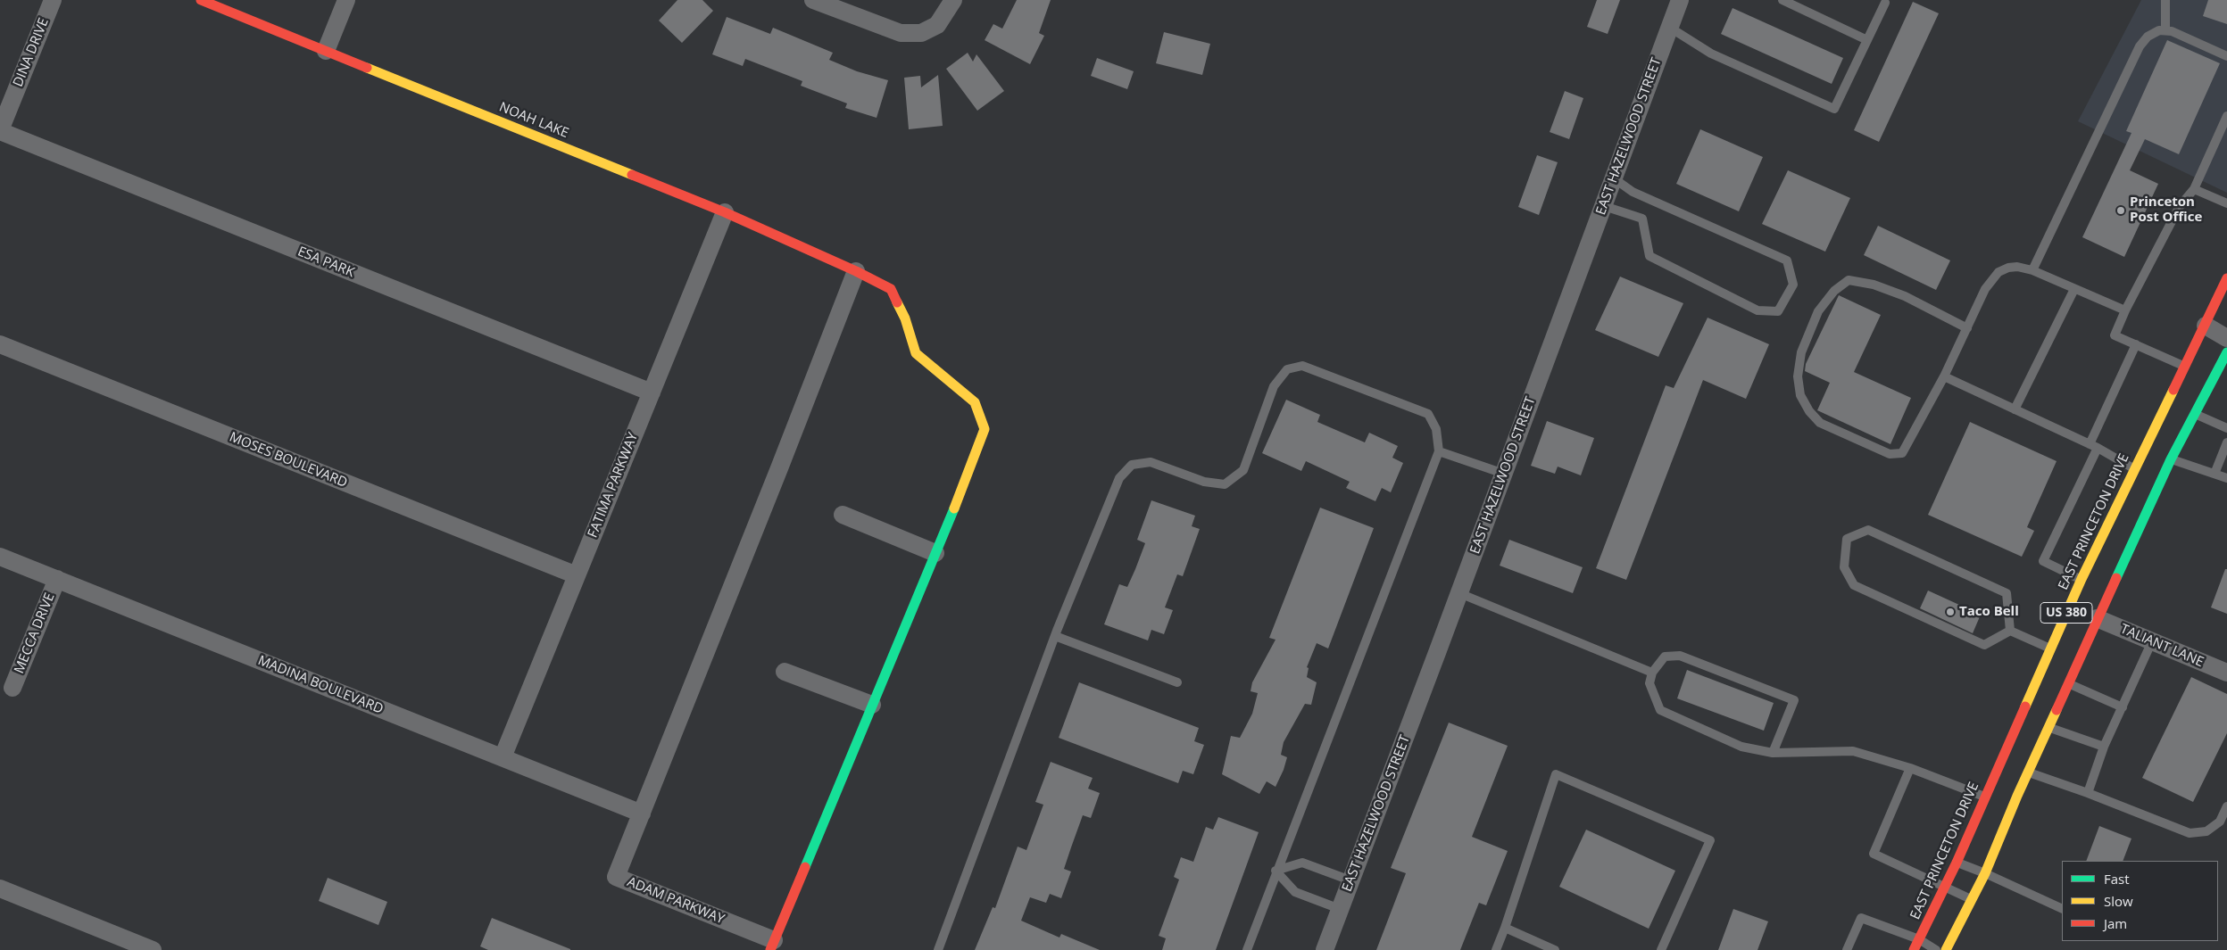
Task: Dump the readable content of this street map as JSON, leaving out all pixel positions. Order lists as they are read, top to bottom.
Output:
{
  "streets": {
    "main road": ["NOAH LAKE", "EAST PRINCETON DRIVE", "US 380"],
    "street": [
      "DINA DRIVE",
      "EAST HAZELWOOD STREET",
      "ESA PARK",
      "MOSES BOULEVARD",
      "FATIMA PARKWAY",
      "MECCA DRIVE",
      "TALIANT LANE",
      "MADINA BOULEVARD",
      "ADAM PARKWAY"
    ]
  },
  "crossings": [
    ["DINA DRIVE", "ESA PARK"],
    ["NOAH LAKE", "FATIMA PARKWAY"],
    ["NOAH LAKE", "ADAM PARKWAY"],
    ["ESA PARK", "FATIMA PARKWAY"],
    ["MOSES BOULEVARD", "FATIMA PARKWAY"],
    ["FATIMA PARKWAY", "MADINA BOULEVARD"],
    ["US 380", "TALIANT LANE"],
    ["MECCA DRIVE", "MADINA BOULEVARD"],
    ["MADINA BOULEVARD", "ADAM PARKWAY"]
  ],
  "places": ["Princeton Post Office", "Taco Bell"],
  "legend": ["Fast", "Slow", "Jam"]
}
